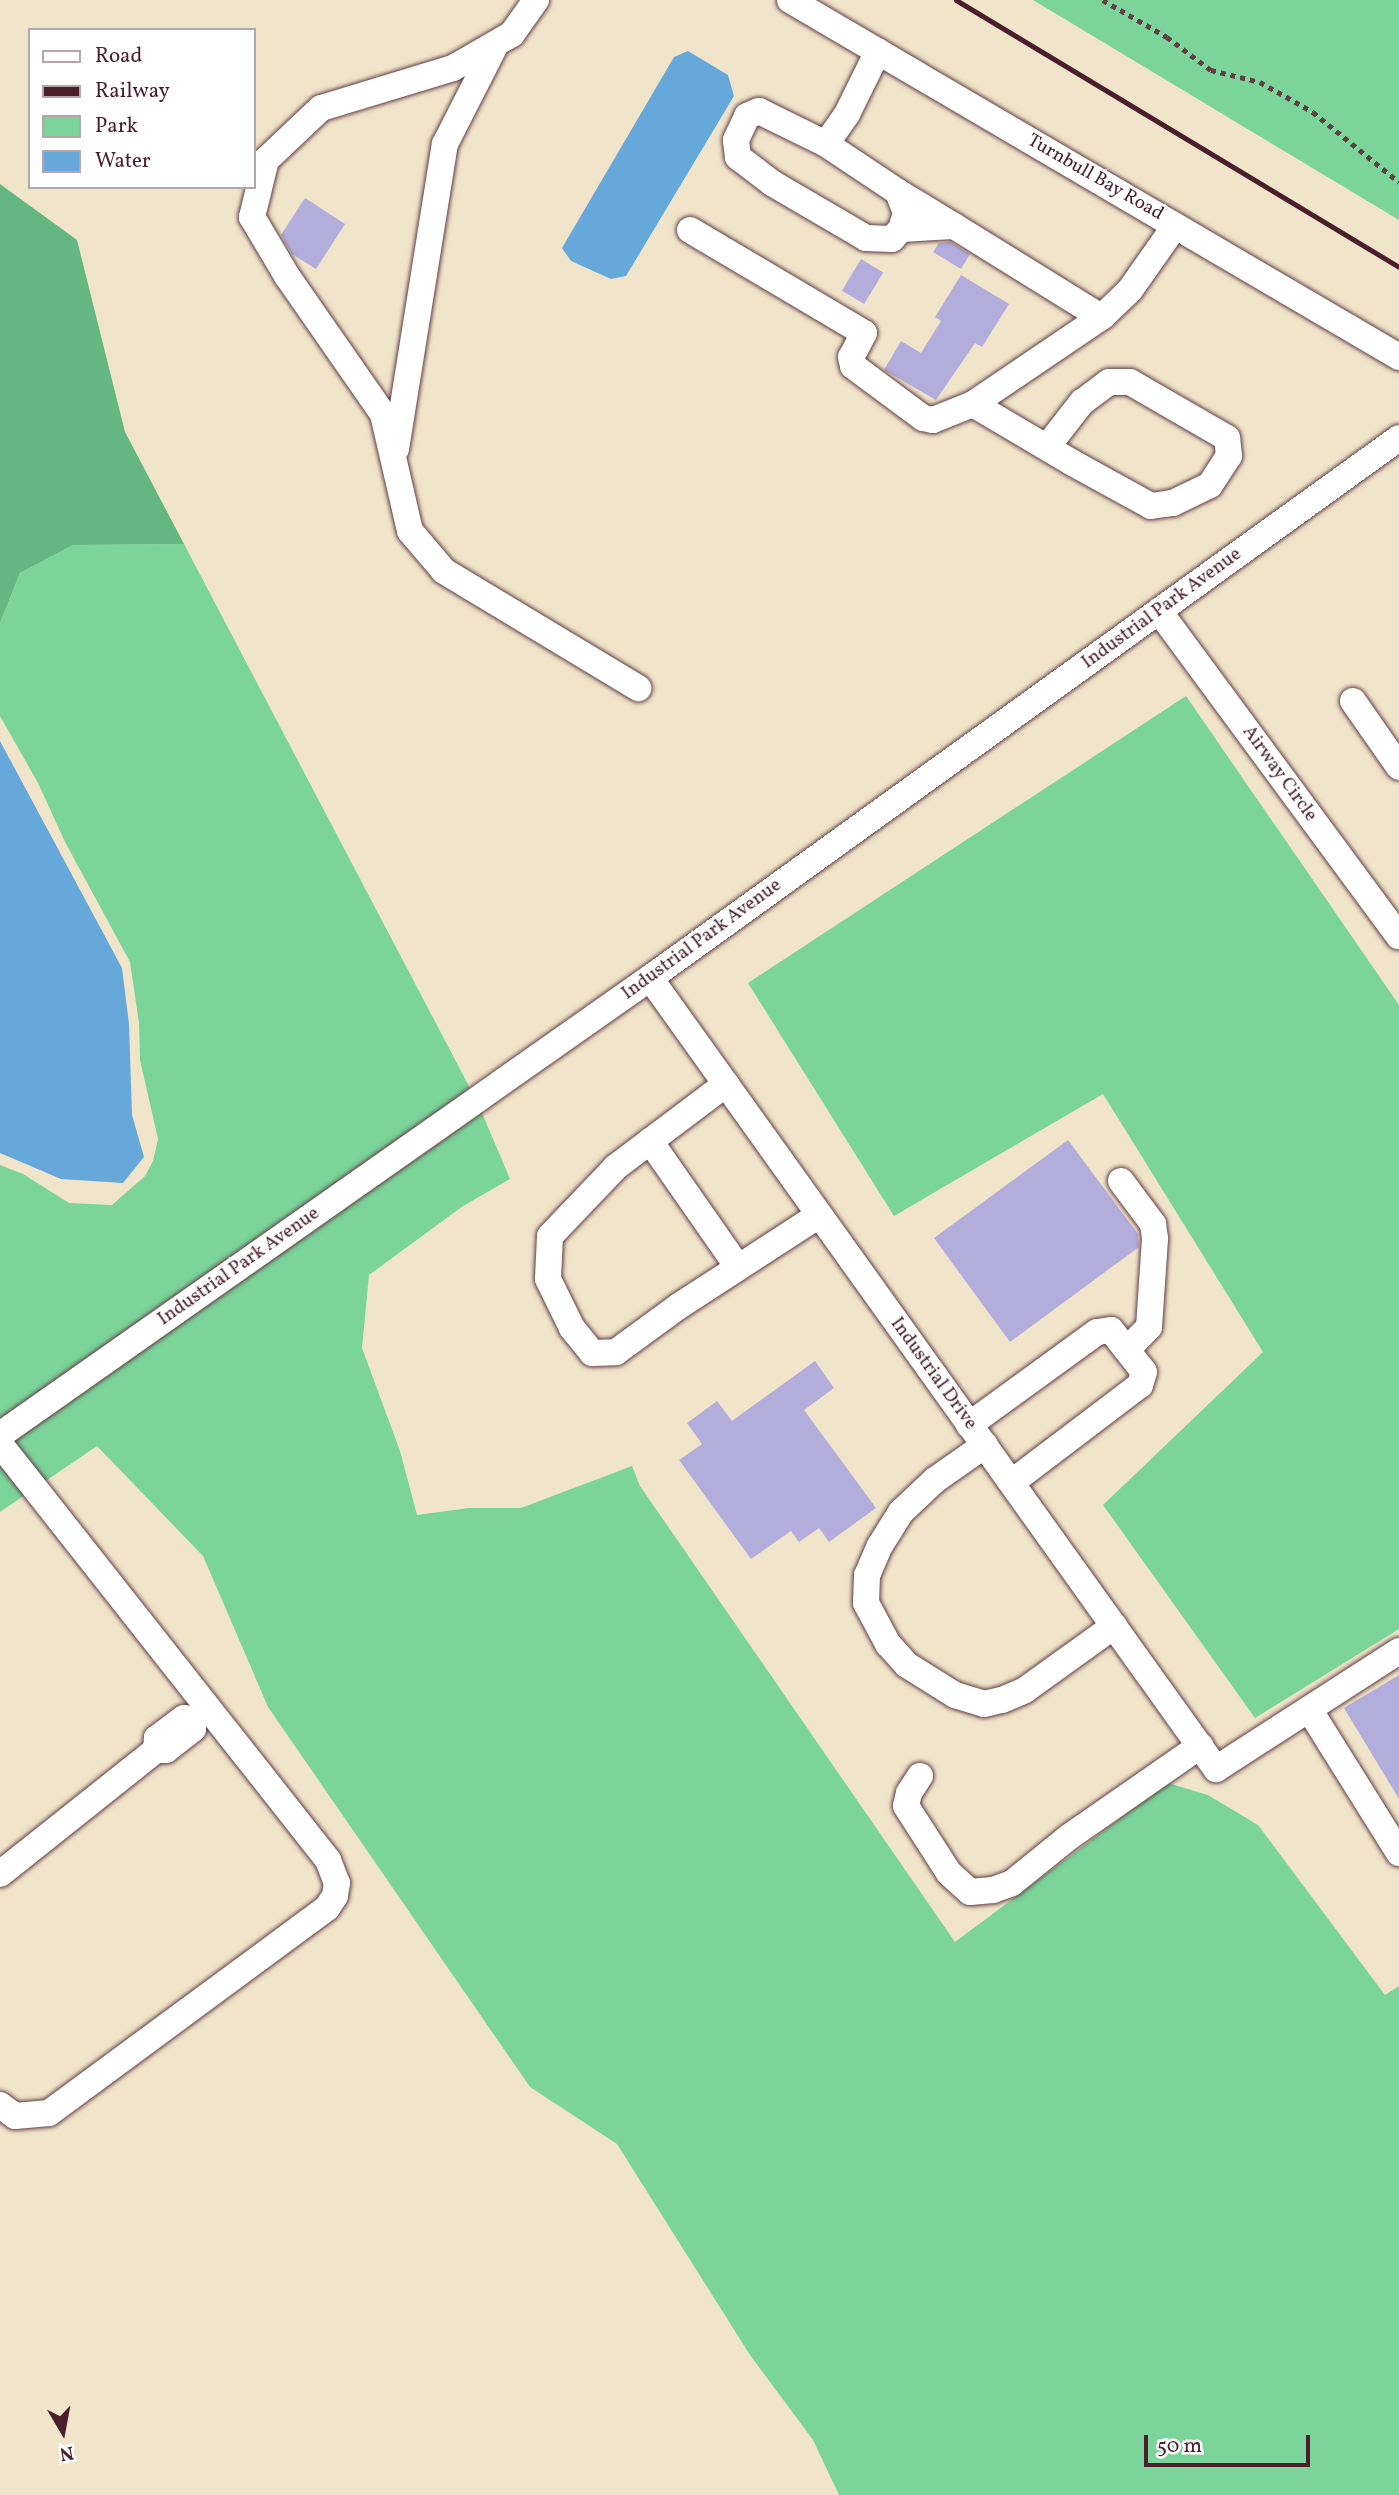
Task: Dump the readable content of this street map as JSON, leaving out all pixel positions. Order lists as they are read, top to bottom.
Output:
{
  "streets": {
    "street": [
      "Turnbull Bay Road",
      "Industrial Park Avenue",
      "Airway Circle",
      "Industrial Drive"
    ]
  },
  "crossings": [
    ["Industrial Park Avenue", "Airway Circle"],
    ["Industrial Park Avenue", "Industrial Drive"]
  ],
  "legend": [
    "Road",
    "Railway",
    "Park",
    "Water"
  ],
  "scale_bar": "50 m",
  "north": "bottom"
}
